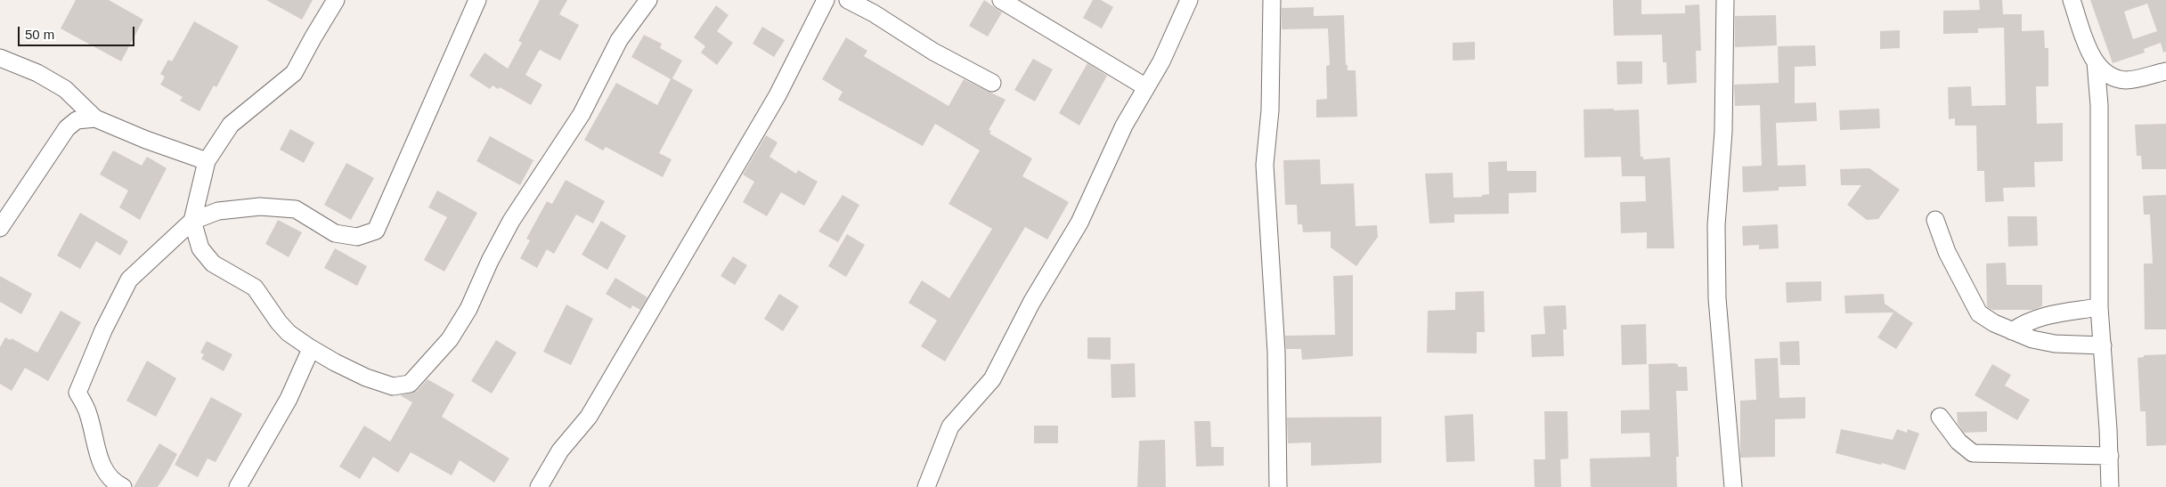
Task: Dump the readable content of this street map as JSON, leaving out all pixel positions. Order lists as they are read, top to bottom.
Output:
{
  "scale_bar": "50 m"
}
